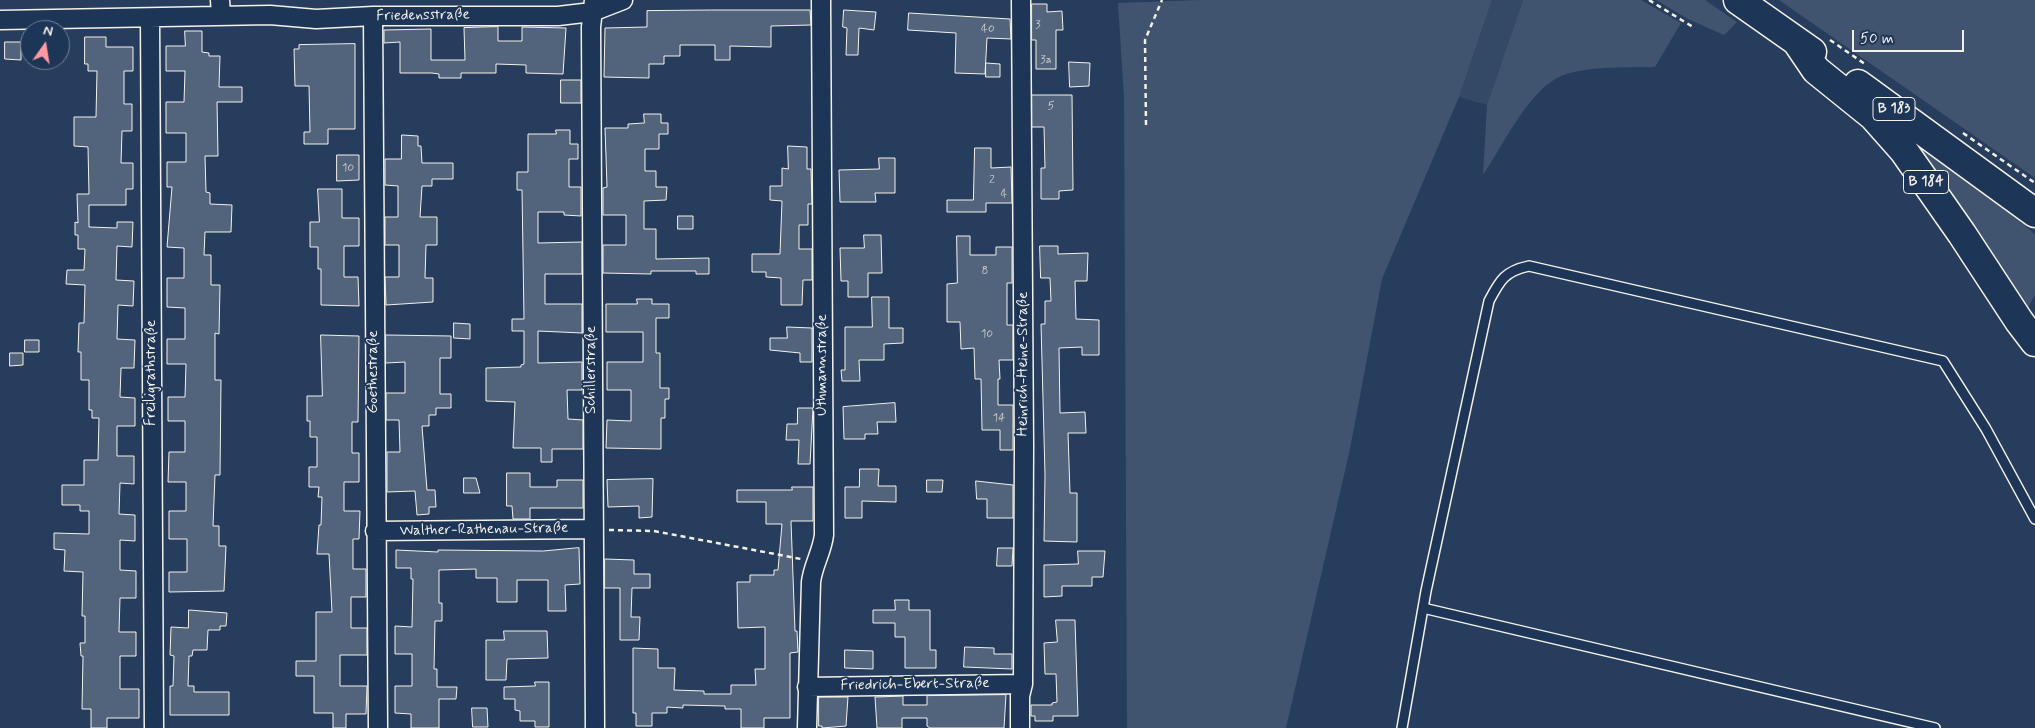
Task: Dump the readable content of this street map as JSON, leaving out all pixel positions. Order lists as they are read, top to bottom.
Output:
{
  "streets": {
    "main road": ["B 183", "B 184"],
    "street": [
      "Friedensstraße",
      "Heinrich-Heine-Straße",
      "Uthmannstraße",
      "Schillerstraße",
      "Goethestraße",
      "Freiligrathstraße",
      "Walther-Rathenau-Straße",
      "Friedrich-Ebert-Straße"
    ]
  },
  "crossings": [
    ["Friedensstraße", "Schillerstraße"],
    ["Friedensstraße", "Goethestraße"],
    ["Friedensstraße", "Freiligrathstraße"],
    ["B 183", "B 184"],
    ["Heinrich-Heine-Straße", "Friedrich-Ebert-Straße"],
    ["Uthmannstraße", "Friedrich-Ebert-Straße"],
    ["Schillerstraße", "Walther-Rathenau-Straße"],
    ["Goethestraße", "Walther-Rathenau-Straße"]
  ],
  "house_numbers": [
    "3",
    "40",
    "3a",
    "5",
    "10",
    "2",
    "4",
    "8",
    "10",
    "14"
  ],
  "scale_bar": "50 m",
  "north": "top"
}
